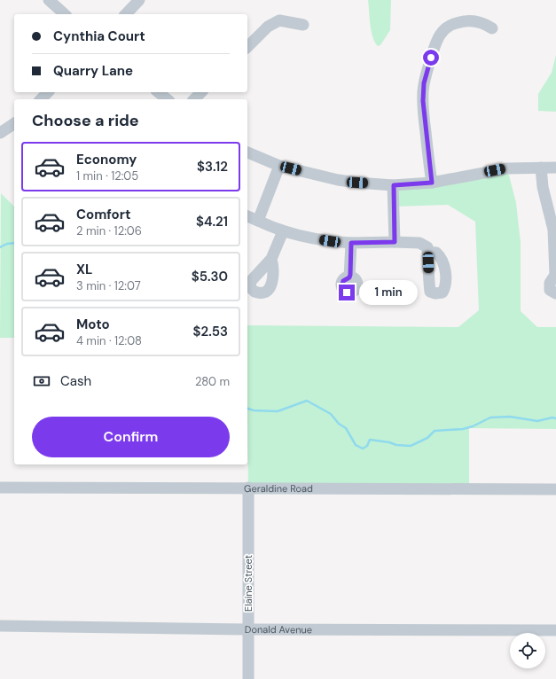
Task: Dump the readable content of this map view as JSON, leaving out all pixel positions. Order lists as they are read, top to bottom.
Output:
{
  "streets": {
    "street": ["Geraldine Road", "Elaine Street", "Donald Avenue"]
  },
  "crossings": [
    ["Geraldine Road", "Elaine Street"],
    ["Elaine Street", "Donald Avenue"]
  ],
  "page": {
    "banner": ["Cynthia Court", "Quarry Lane"],
    "heading": "Choose a ride",
    "list": [
      {
        "name": "Economy",
        "note": "1 min · 12:05",
        "value": "$3.12"
      },
      {
        "name": "Comfort",
        "note": "2 min · 12:06",
        "value": "$4.21"
      },
      {
        "name": "XL",
        "note": "3 min · 12:07",
        "value": "$5.30"
      },
      {
        "name": "Moto",
        "note": "4 min · 12:08",
        "value": "$2.53"
      }
    ],
    "bubble": "1 min",
    "pay": ["Cash", "280 m"],
    "buttons": "Confirm"
  }
}
